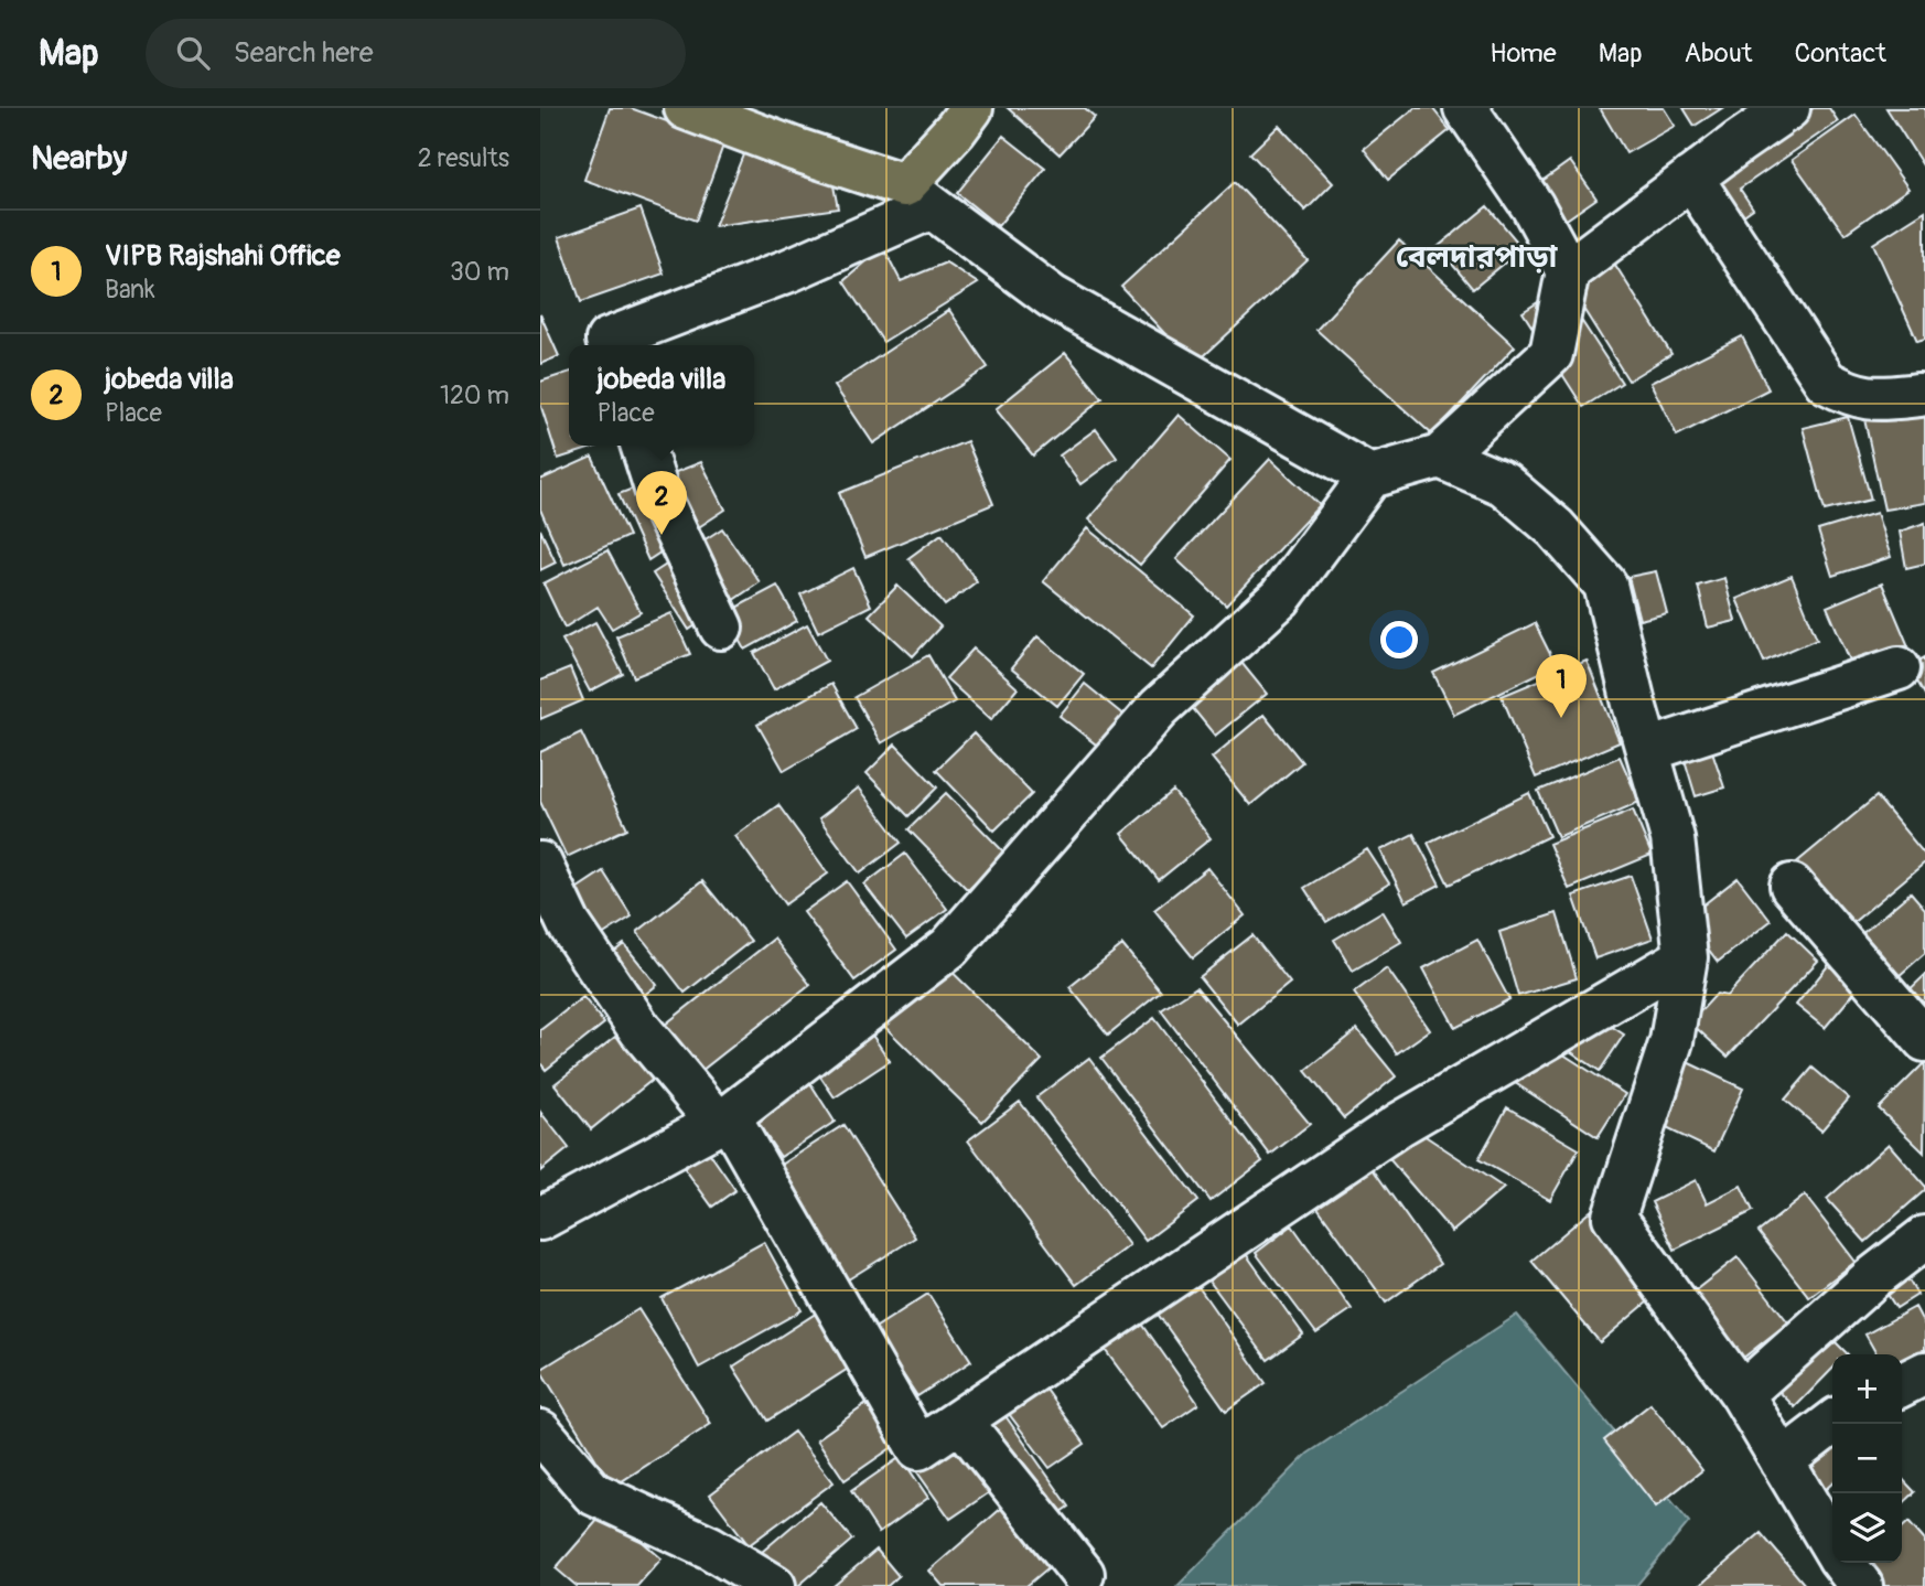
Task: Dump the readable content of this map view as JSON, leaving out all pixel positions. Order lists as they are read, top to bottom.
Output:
{
  "districts": ["বেলদারপাড়া"],
  "page": {
    "header": "Map",
    "search": "Search here",
    "nav": [
      "Home",
      "Map",
      "About",
      "Contact"
    ],
    "heading": ["Nearby", "2 results"],
    "list": [
      {
        "mark": "1",
        "name": "VIPB Rajshahi Office",
        "note": "Bank",
        "value": "30 m"
      },
      {
        "mark": "2",
        "name": "jobeda villa",
        "note": "Place",
        "value": "120 m"
      }
    ],
    "popup": ["jobeda villa", "Place"],
    "pins": ["2", "1"],
    "map_buttons": ["+", "−"]
  }
}
